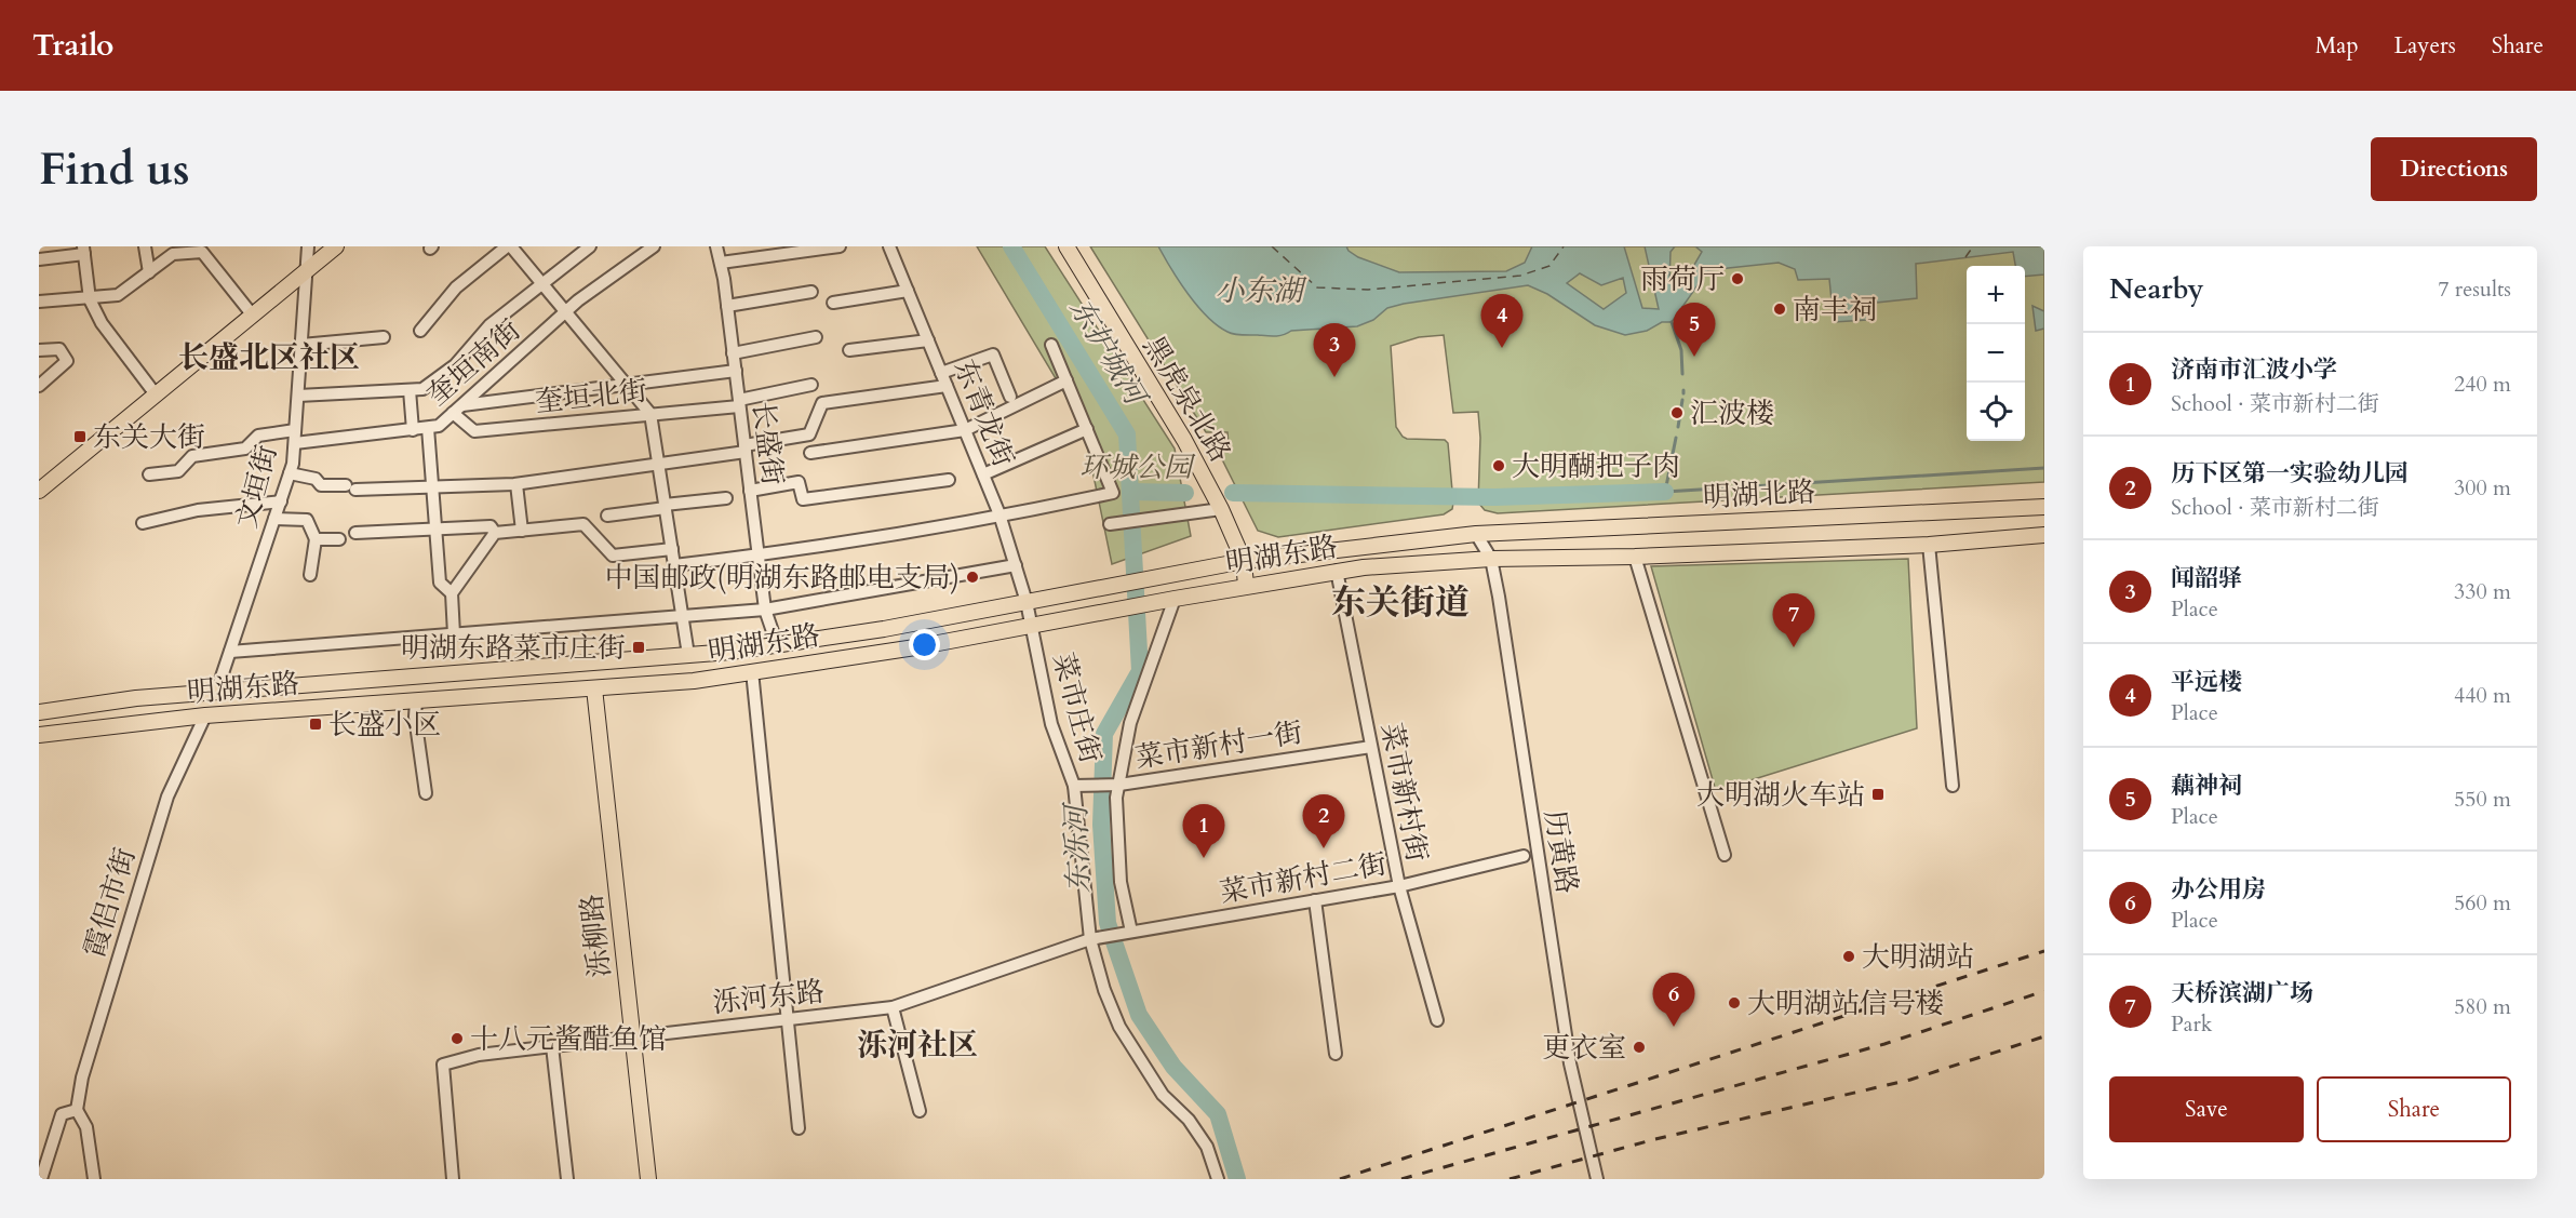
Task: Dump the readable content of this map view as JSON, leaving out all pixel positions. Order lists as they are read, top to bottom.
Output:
{
  "streets": {
    "main road": [
      "黑虎泉北路",
      "明湖北路",
      "明湖东路",
      "泺柳路"
    ],
    "street": [
      "奎垣南街",
      "奎垣北街",
      "东青龙街",
      "长盛街",
      "文垣街",
      "菜市庄街",
      "菜市新村一街",
      "菜市新村街",
      "历黄路",
      "菜市新村二街",
      "霞侣市街",
      "泺河东路"
    ]
  },
  "crossings": [
    ["奎垣南街", "奎垣北街"],
    ["奎垣南街", "文垣街"],
    ["奎垣北街", "长盛街"],
    ["黑虎泉北路", "明湖东路"],
    ["东青龙街", "明湖东路"],
    ["东青龙街", "菜市庄街"],
    ["长盛街", "明湖东路"],
    ["文垣街", "明湖东路"],
    ["明湖北路", "明湖东路"],
    ["明湖北路", "历黄路"],
    ["明湖东路", "菜市庄街"],
    ["明湖东路", "菜市新村街"],
    ["明湖东路", "历黄路"],
    ["明湖东路", "霞侣市街"],
    ["明湖东路", "泺柳路"],
    ["菜市庄街", "菜市新村一街"],
    ["菜市庄街", "菜市新村二街"],
    ["菜市庄街", "泺河东路"],
    ["菜市新村一街", "菜市新村街"],
    ["菜市新村街", "菜市新村二街"],
    ["菜市新村二街", "泺河东路"],
    ["泺柳路", "泺河东路"]
  ],
  "districts": ["长盛北区社区", "东关街道", "泺河社区"],
  "water": ["小东湖", "东护城河", "东泺河"],
  "parks": ["环城公园"],
  "places": {
    "other": [
      "雨荷厅",
      "南丰祠",
      "汇波楼",
      "大明醐把子肉",
      "中国邮政(明湖东路邮电支局)",
      "大明湖站",
      "大明湖站信号楼",
      "十八元酱醋鱼馆",
      "更衣室"
    ],
    "transit": [
      "东关大街",
      "明湖东路菜市庄街",
      "长盛小区",
      "大明湖火车站"
    ]
  },
  "page": {
    "header": "Trailo",
    "nav": ["Map", "Layers", "Share"],
    "buttons": [
      "Directions",
      ["Save", "Share"]
    ],
    "title": "Find us",
    "heading": ["Nearby", "7 results"],
    "map_buttons": ["+", "−"],
    "pins": [
      "4",
      "5",
      "3",
      "7",
      "2",
      "1",
      "6"
    ],
    "list": [
      {
        "mark": "1",
        "name": "济南市汇波小学",
        "note": "School · 菜市新村二街",
        "value": "240 m"
      },
      {
        "mark": "2",
        "name": "历下区第一实验幼儿园",
        "note": "School · 菜市新村二街",
        "value": "300 m"
      },
      {
        "mark": "3",
        "name": "闻韶驿",
        "note": "Place",
        "value": "330 m"
      },
      {
        "mark": "4",
        "name": "平远楼",
        "note": "Place",
        "value": "440 m"
      },
      {
        "mark": "5",
        "name": "藕神祠",
        "note": "Place",
        "value": "550 m"
      },
      {
        "mark": "6",
        "name": "办公用房",
        "note": "Place",
        "value": "560 m"
      },
      {
        "mark": "7",
        "name": "天桥滨湖广场",
        "note": "Park",
        "value": "580 m"
      }
    ]
  }
}
